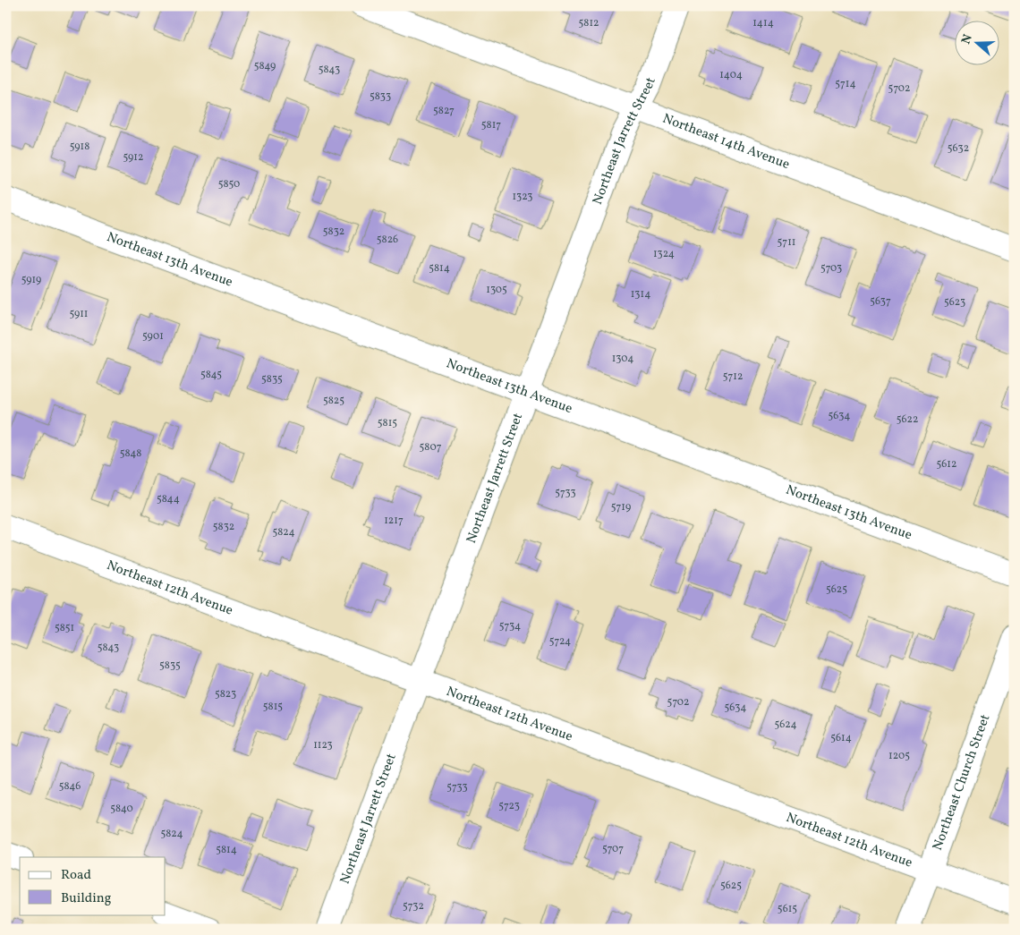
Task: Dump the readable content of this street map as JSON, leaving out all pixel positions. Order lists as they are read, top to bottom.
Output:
{
  "streets": {
    "street": [
      "Northeast Jarrett Street",
      "Northeast 14th Avenue",
      "Northeast 13th Avenue",
      "Northeast 12th Avenue",
      "Northeast Church Street"
    ]
  },
  "crossings": [
    ["Northeast Jarrett Street", "Northeast 14th Avenue"],
    ["Northeast Jarrett Street", "Northeast 13th Avenue"],
    ["Northeast Jarrett Street", "Northeast 12th Avenue"],
    ["Northeast 12th Avenue", "Northeast Church Street"]
  ],
  "house_numbers": [
    "5812",
    "1414",
    "5849",
    "5843",
    "1404",
    "5714",
    "5702",
    "5833",
    "5827",
    "5817",
    "5918",
    "5632",
    "5912",
    "5850",
    "1323",
    "5832",
    "5826",
    "5711",
    "1324",
    "5814",
    "5703",
    "5919",
    "1305",
    "1314",
    "5637",
    "5623",
    "5911",
    "5901",
    "1304",
    "5845",
    "5712",
    "5835",
    "5825",
    "5634",
    "5622",
    "5815",
    "5807",
    "5848",
    "5612",
    "5733",
    "5844",
    "5719",
    "1217",
    "5832",
    "5824",
    "5625",
    "5734",
    "5851",
    "5724",
    "5843",
    "5835",
    "5823",
    "5702",
    "5815",
    "5634",
    "5624",
    "5614",
    "1123",
    "1205",
    "5846",
    "5733",
    "5723",
    "5840",
    "5824",
    "5707",
    "5814",
    "5625",
    "5732",
    "5615"
  ],
  "legend": ["Road", "Building"],
  "north": "left"
}
